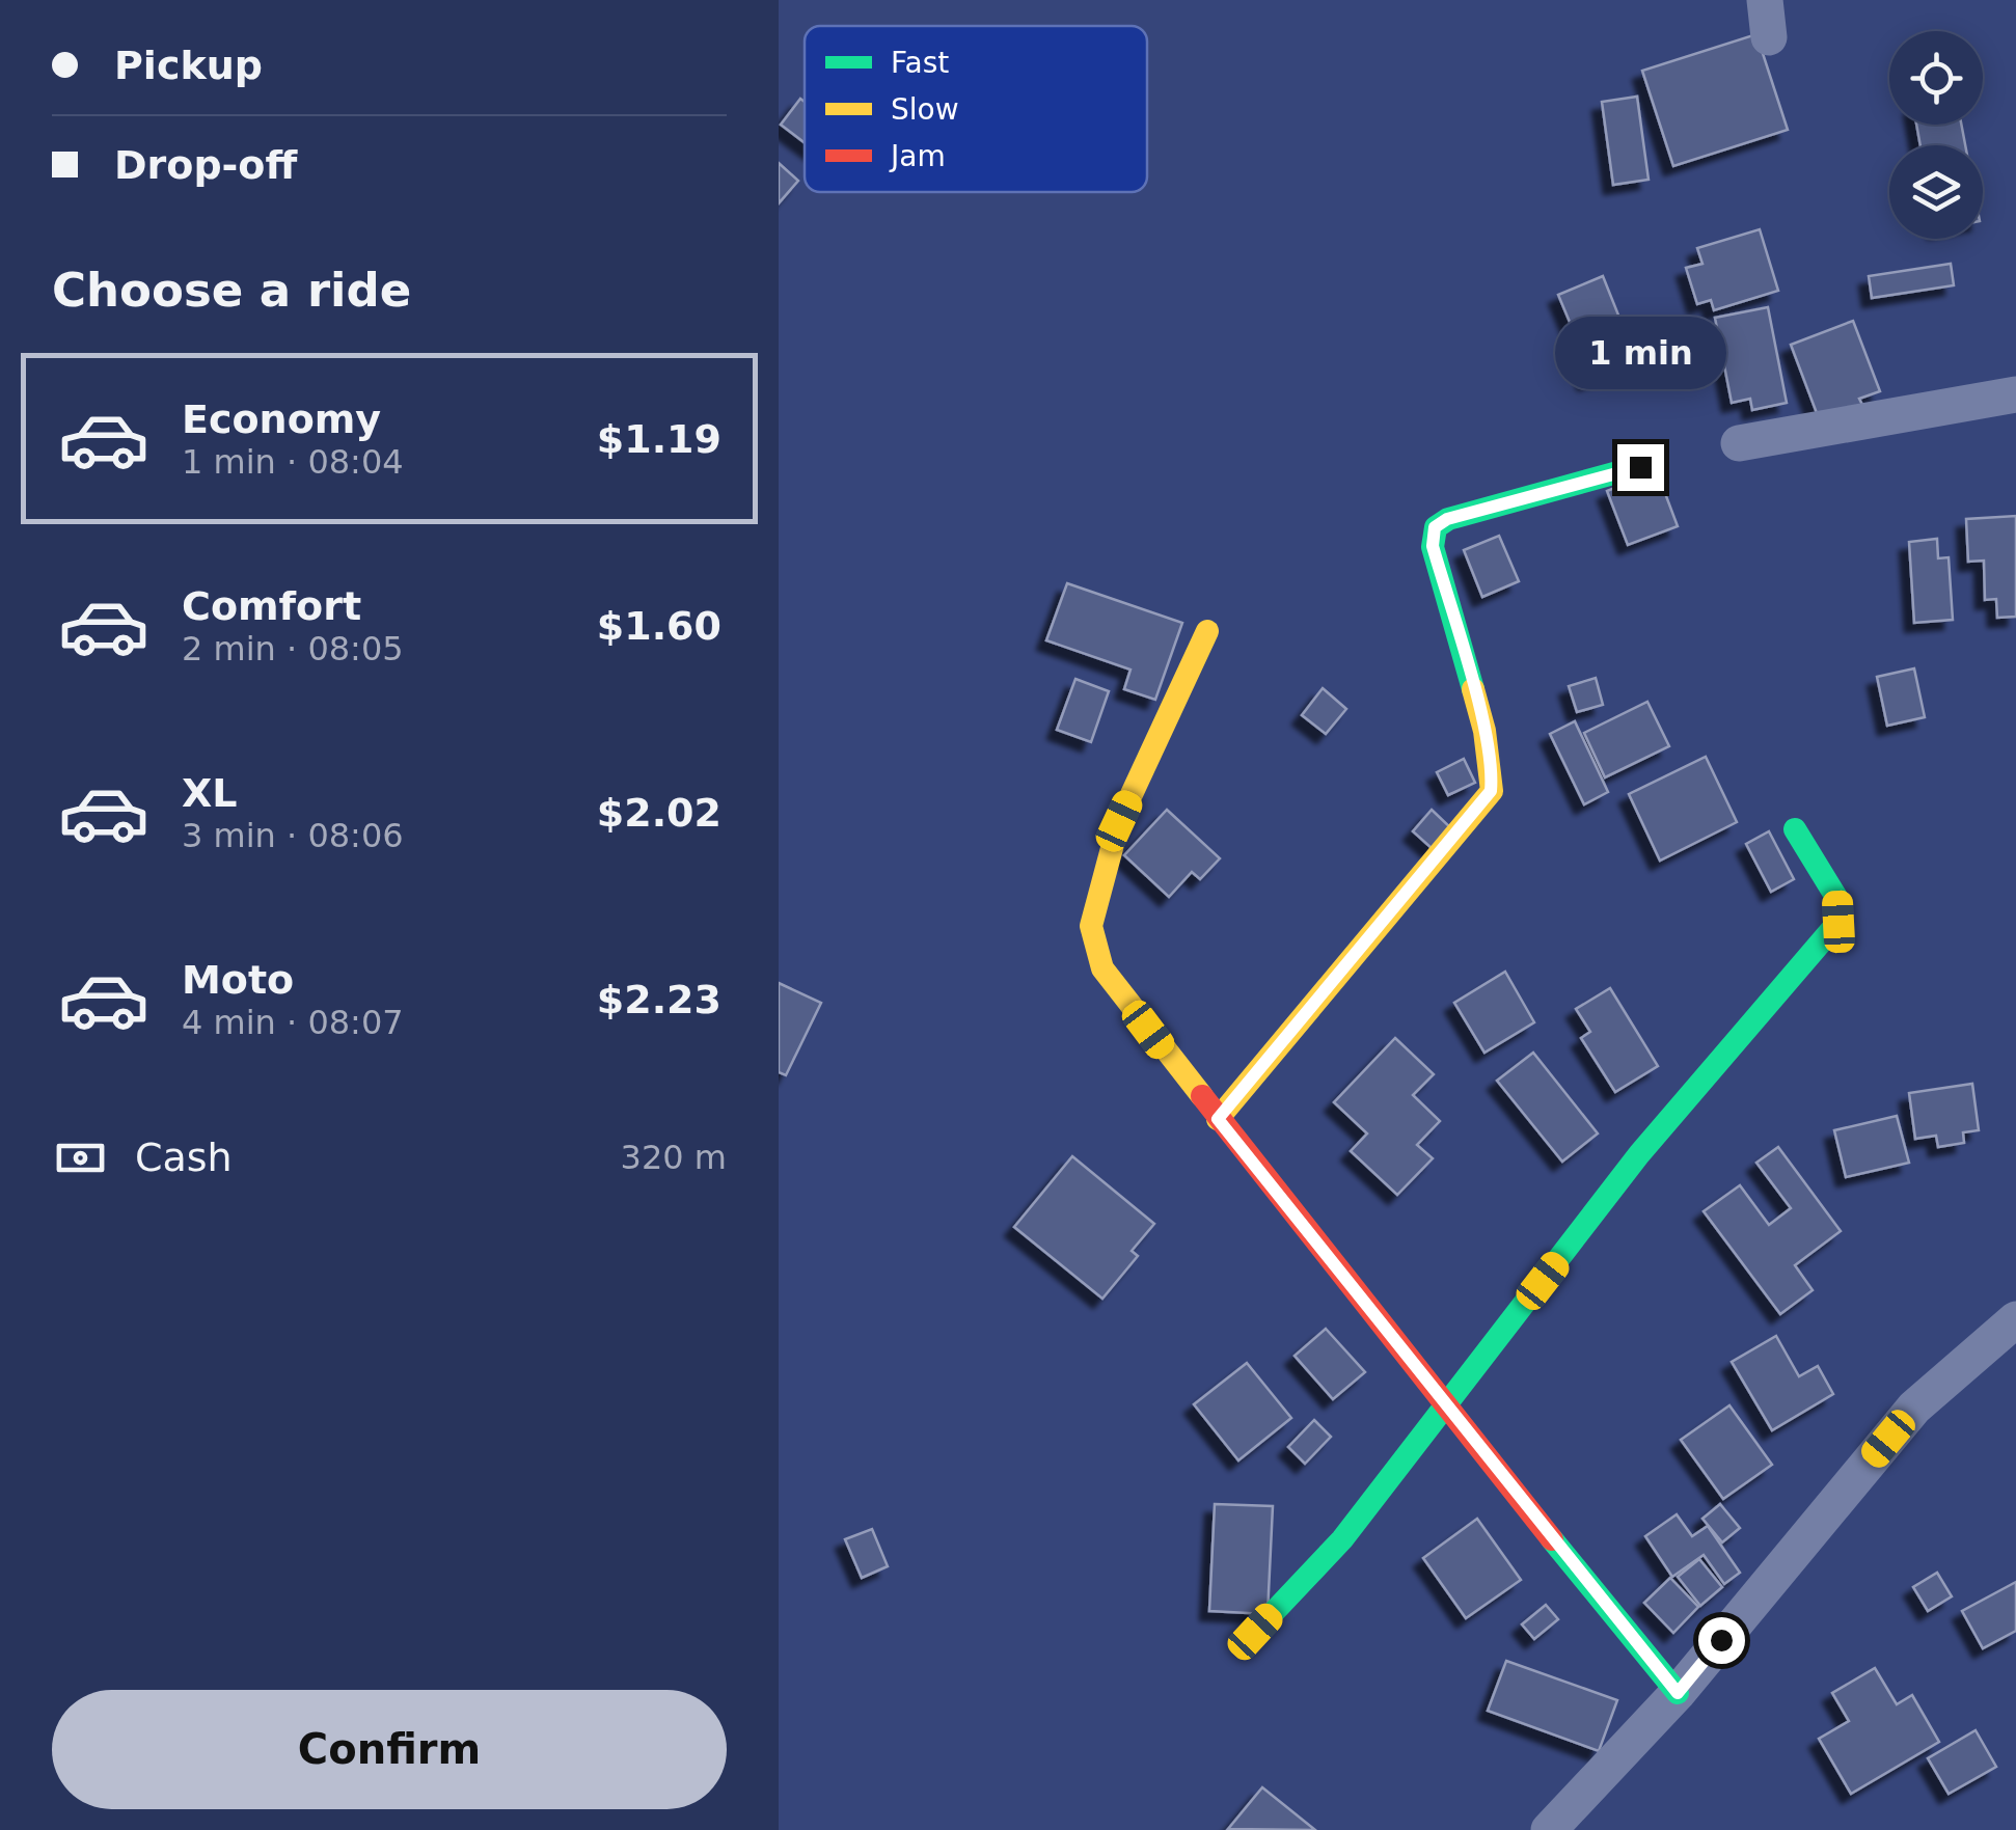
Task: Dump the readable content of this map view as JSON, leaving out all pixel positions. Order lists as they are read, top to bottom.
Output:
{
  "legend": ["Fast", "Slow", "Jam"],
  "page": {
    "banner": ["Pickup", "Drop-off"],
    "heading": "Choose a ride",
    "bubble": "1 min",
    "list": [
      {
        "name": "Economy",
        "note": "1 min · 08:04",
        "value": "$1.19"
      },
      {
        "name": "Comfort",
        "note": "2 min · 08:05",
        "value": "$1.60"
      },
      {
        "name": "XL",
        "note": "3 min · 08:06",
        "value": "$2.02"
      },
      {
        "name": "Moto",
        "note": "4 min · 08:07",
        "value": "$2.23"
      }
    ],
    "pay": ["Cash", "320 m"],
    "buttons": "Confirm"
  }
}
